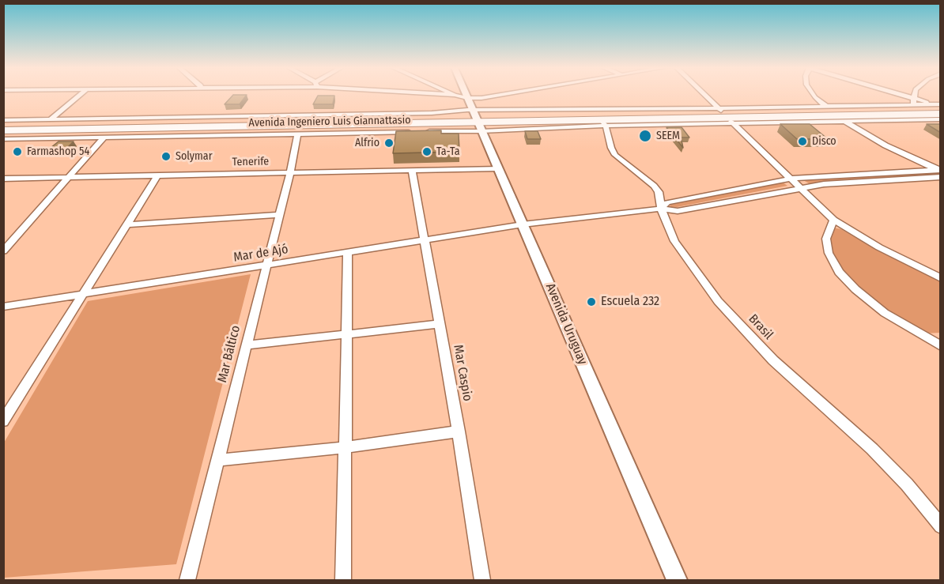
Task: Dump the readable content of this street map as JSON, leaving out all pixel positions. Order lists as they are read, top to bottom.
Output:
{
  "streets": {
    "main road": ["Avenida Ingeniero Luis Giannattasio"],
    "street": [
      "Tenerife",
      "Mar de Ajó",
      "Avenida Uruguay",
      "Brasil",
      "Mar Báltico",
      "Mar Caspio"
    ]
  },
  "crossings": [
    ["Avenida Ingeniero Luis Giannattasio", "Avenida Uruguay"],
    ["Avenida Ingeniero Luis Giannattasio", "Brasil"],
    ["Avenida Ingeniero Luis Giannattasio", "Mar Báltico"],
    ["Tenerife", "Avenida Uruguay"],
    ["Tenerife", "Mar Báltico"],
    ["Tenerife", "Mar Caspio"],
    ["Mar de Ajó", "Avenida Uruguay"],
    ["Mar de Ajó", "Brasil"],
    ["Mar de Ajó", "Mar Báltico"],
    ["Mar de Ajó", "Mar Caspio"]
  ],
  "places": [
    "SEEM",
    "Disco",
    "Alfrio",
    "Farmashop 54",
    "Ta-Ta",
    "Solymar",
    "Escuela 232"
  ]
}
